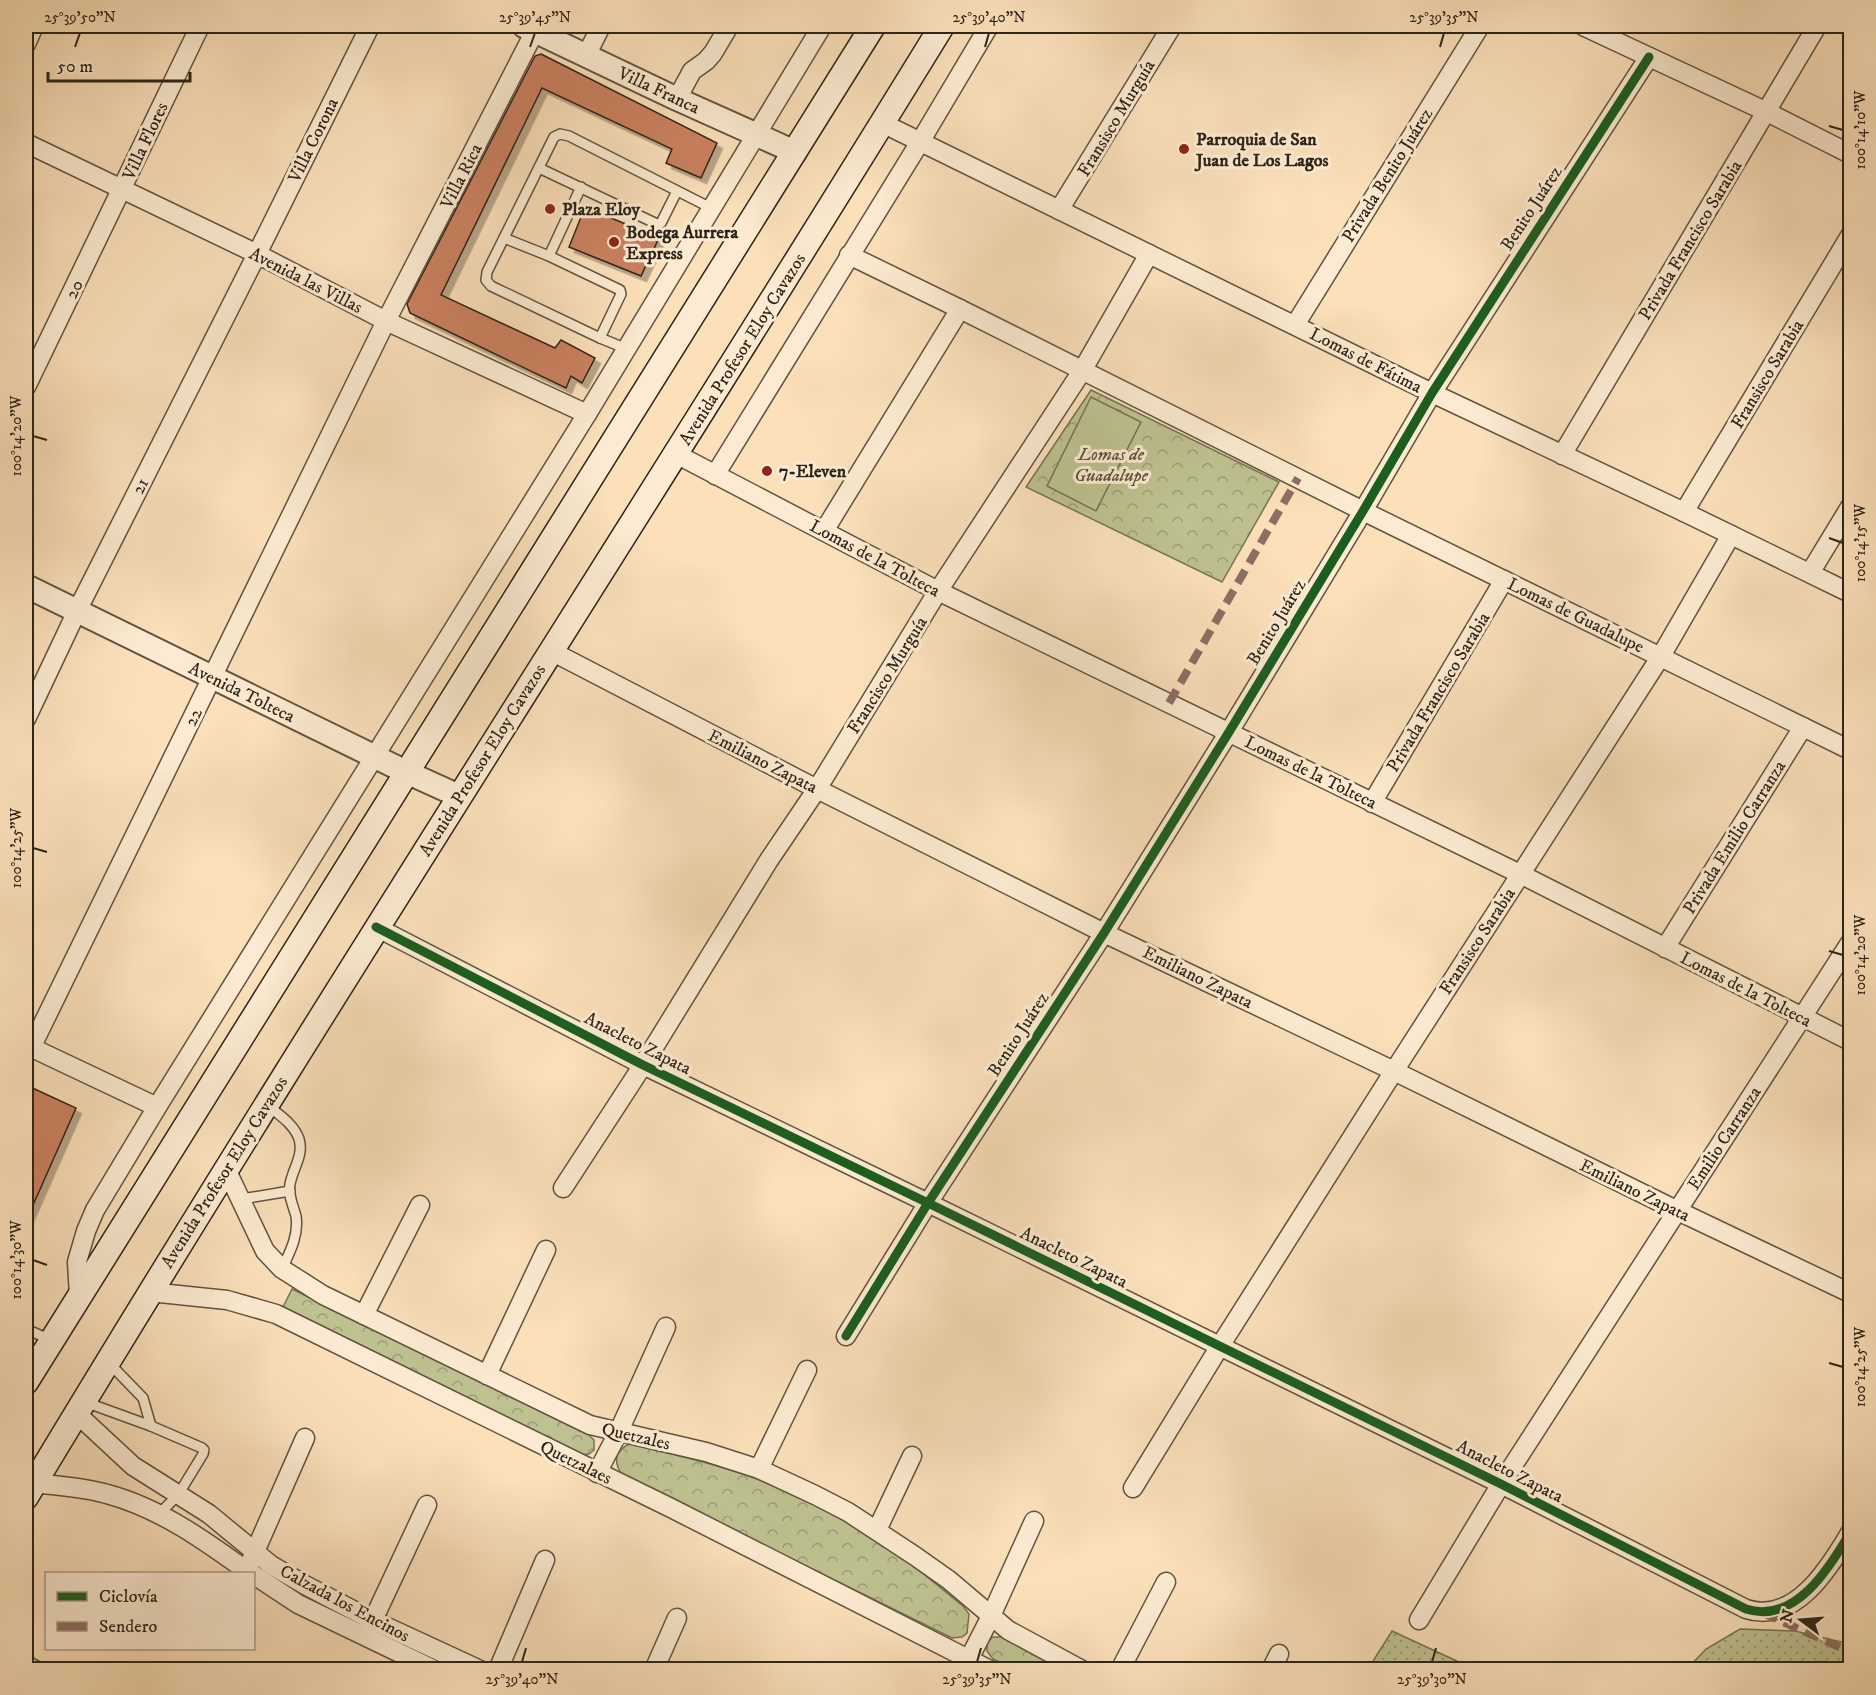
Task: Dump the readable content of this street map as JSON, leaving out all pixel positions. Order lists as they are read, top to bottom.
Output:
{
  "streets": {
    "main road": ["Avenida Profesor Eloy Cavazos"],
    "street": [
      "Villa Franca",
      "Fransisco Murguía",
      "Villa Corona",
      "Villa Flores",
      "Privada Benito Juárez",
      "Villa Rica",
      "Benito Juárez",
      "Privada Francisco Sarabia",
      "Avenida las Villas",
      "20",
      "Lomas de Fátima",
      "Fransisco Sarabia",
      "21",
      "Lomas de la Tolteca",
      "Lomas de Guadalupe",
      "Francisco Murguía",
      "Avenida Tolteca",
      "22",
      "Emiliano Zapata",
      "Privada Emilio Carranza",
      "Anacleto Zapata",
      "Emilio Carranza",
      "Quetzales",
      "Quetzalaes",
      "Calzada los Encinos"
    ]
  },
  "crossings": [
    ["Villa Franca", "Villa Rica"],
    ["Fransisco Murguía", "Lomas de Fátima"],
    ["Villa Corona", "Avenida las Villas"],
    ["Villa Corona", "21"],
    ["Villa Flores", "Avenida las Villas"],
    ["Villa Flores", "20"],
    ["Privada Benito Juárez", "Lomas de Fátima"],
    ["Villa Rica", "Avenida las Villas"],
    ["Villa Rica", "22"],
    ["Benito Juárez", "Lomas de Fátima"],
    ["Benito Juárez", "Lomas de la Tolteca"],
    ["Benito Juárez", "Lomas de Guadalupe"],
    ["Benito Juárez", "Emiliano Zapata"],
    ["Benito Juárez", "Anacleto Zapata"],
    ["Privada Francisco Sarabia", "Lomas de Fátima"],
    ["Privada Francisco Sarabia", "Lomas de la Tolteca"],
    ["Privada Francisco Sarabia", "Lomas de Guadalupe"],
    ["Avenida las Villas", "20"],
    ["Avenida las Villas", "21"],
    ["Avenida las Villas", "22"],
    ["Avenida Profesor Eloy Cavazos", "Lomas de Fátima"],
    ["Avenida Profesor Eloy Cavazos", "Lomas de la Tolteca"],
    ["Avenida Profesor Eloy Cavazos", "Avenida Tolteca"],
    ["Avenida Profesor Eloy Cavazos", "Emiliano Zapata"],
    ["Avenida Profesor Eloy Cavazos", "Anacleto Zapata"],
    ["Avenida Profesor Eloy Cavazos", "Quetzales"],
    ["Avenida Profesor Eloy Cavazos", "Quetzalaes"],
    ["Avenida Profesor Eloy Cavazos", "Calzada los Encinos"],
    ["Lomas de Fátima", "Fransisco Sarabia"],
    ["Lomas de Fátima", "Francisco Murguía"],
    ["Fransisco Sarabia", "Lomas de la Tolteca"],
    ["Fransisco Sarabia", "Lomas de Guadalupe"],
    ["Fransisco Sarabia", "Emiliano Zapata"],
    ["Fransisco Sarabia", "Anacleto Zapata"],
    ["21", "Avenida Tolteca"],
    ["Lomas de la Tolteca", "Francisco Murguía"],
    ["Lomas de la Tolteca", "Privada Emilio Carranza"],
    ["Lomas de la Tolteca", "Emilio Carranza"],
    ["Lomas de Guadalupe", "Francisco Murguía"],
    ["Lomas de Guadalupe", "Privada Emilio Carranza"],
    ["Francisco Murguía", "Emiliano Zapata"],
    ["Francisco Murguía", "Anacleto Zapata"],
    ["Avenida Tolteca", "22"],
    ["Emiliano Zapata", "Emilio Carranza"],
    ["Anacleto Zapata", "Emilio Carranza"]
  ],
  "parks": ["Lomas de Guadalupe"],
  "places": [
    "Parroquia de San Juan de Los Lagos",
    "Plaza Eloy",
    "Bodega Aurrera Express",
    "7-Eleven"
  ],
  "legend": ["Ciclovía", "Sendero"],
  "scale_bar": "50 m",
  "north": "left",
  "coordinates": [
    "25°39'50\"N",
    "25°39'45\"N",
    "25°39'40\"N",
    "25°39'35\"N",
    "100°14'10\"W",
    "100°14'20\"W",
    "100°14'15\"W",
    "100°14'25\"W",
    "100°14'30\"W",
    "25°39'30\"N"
  ]
}
